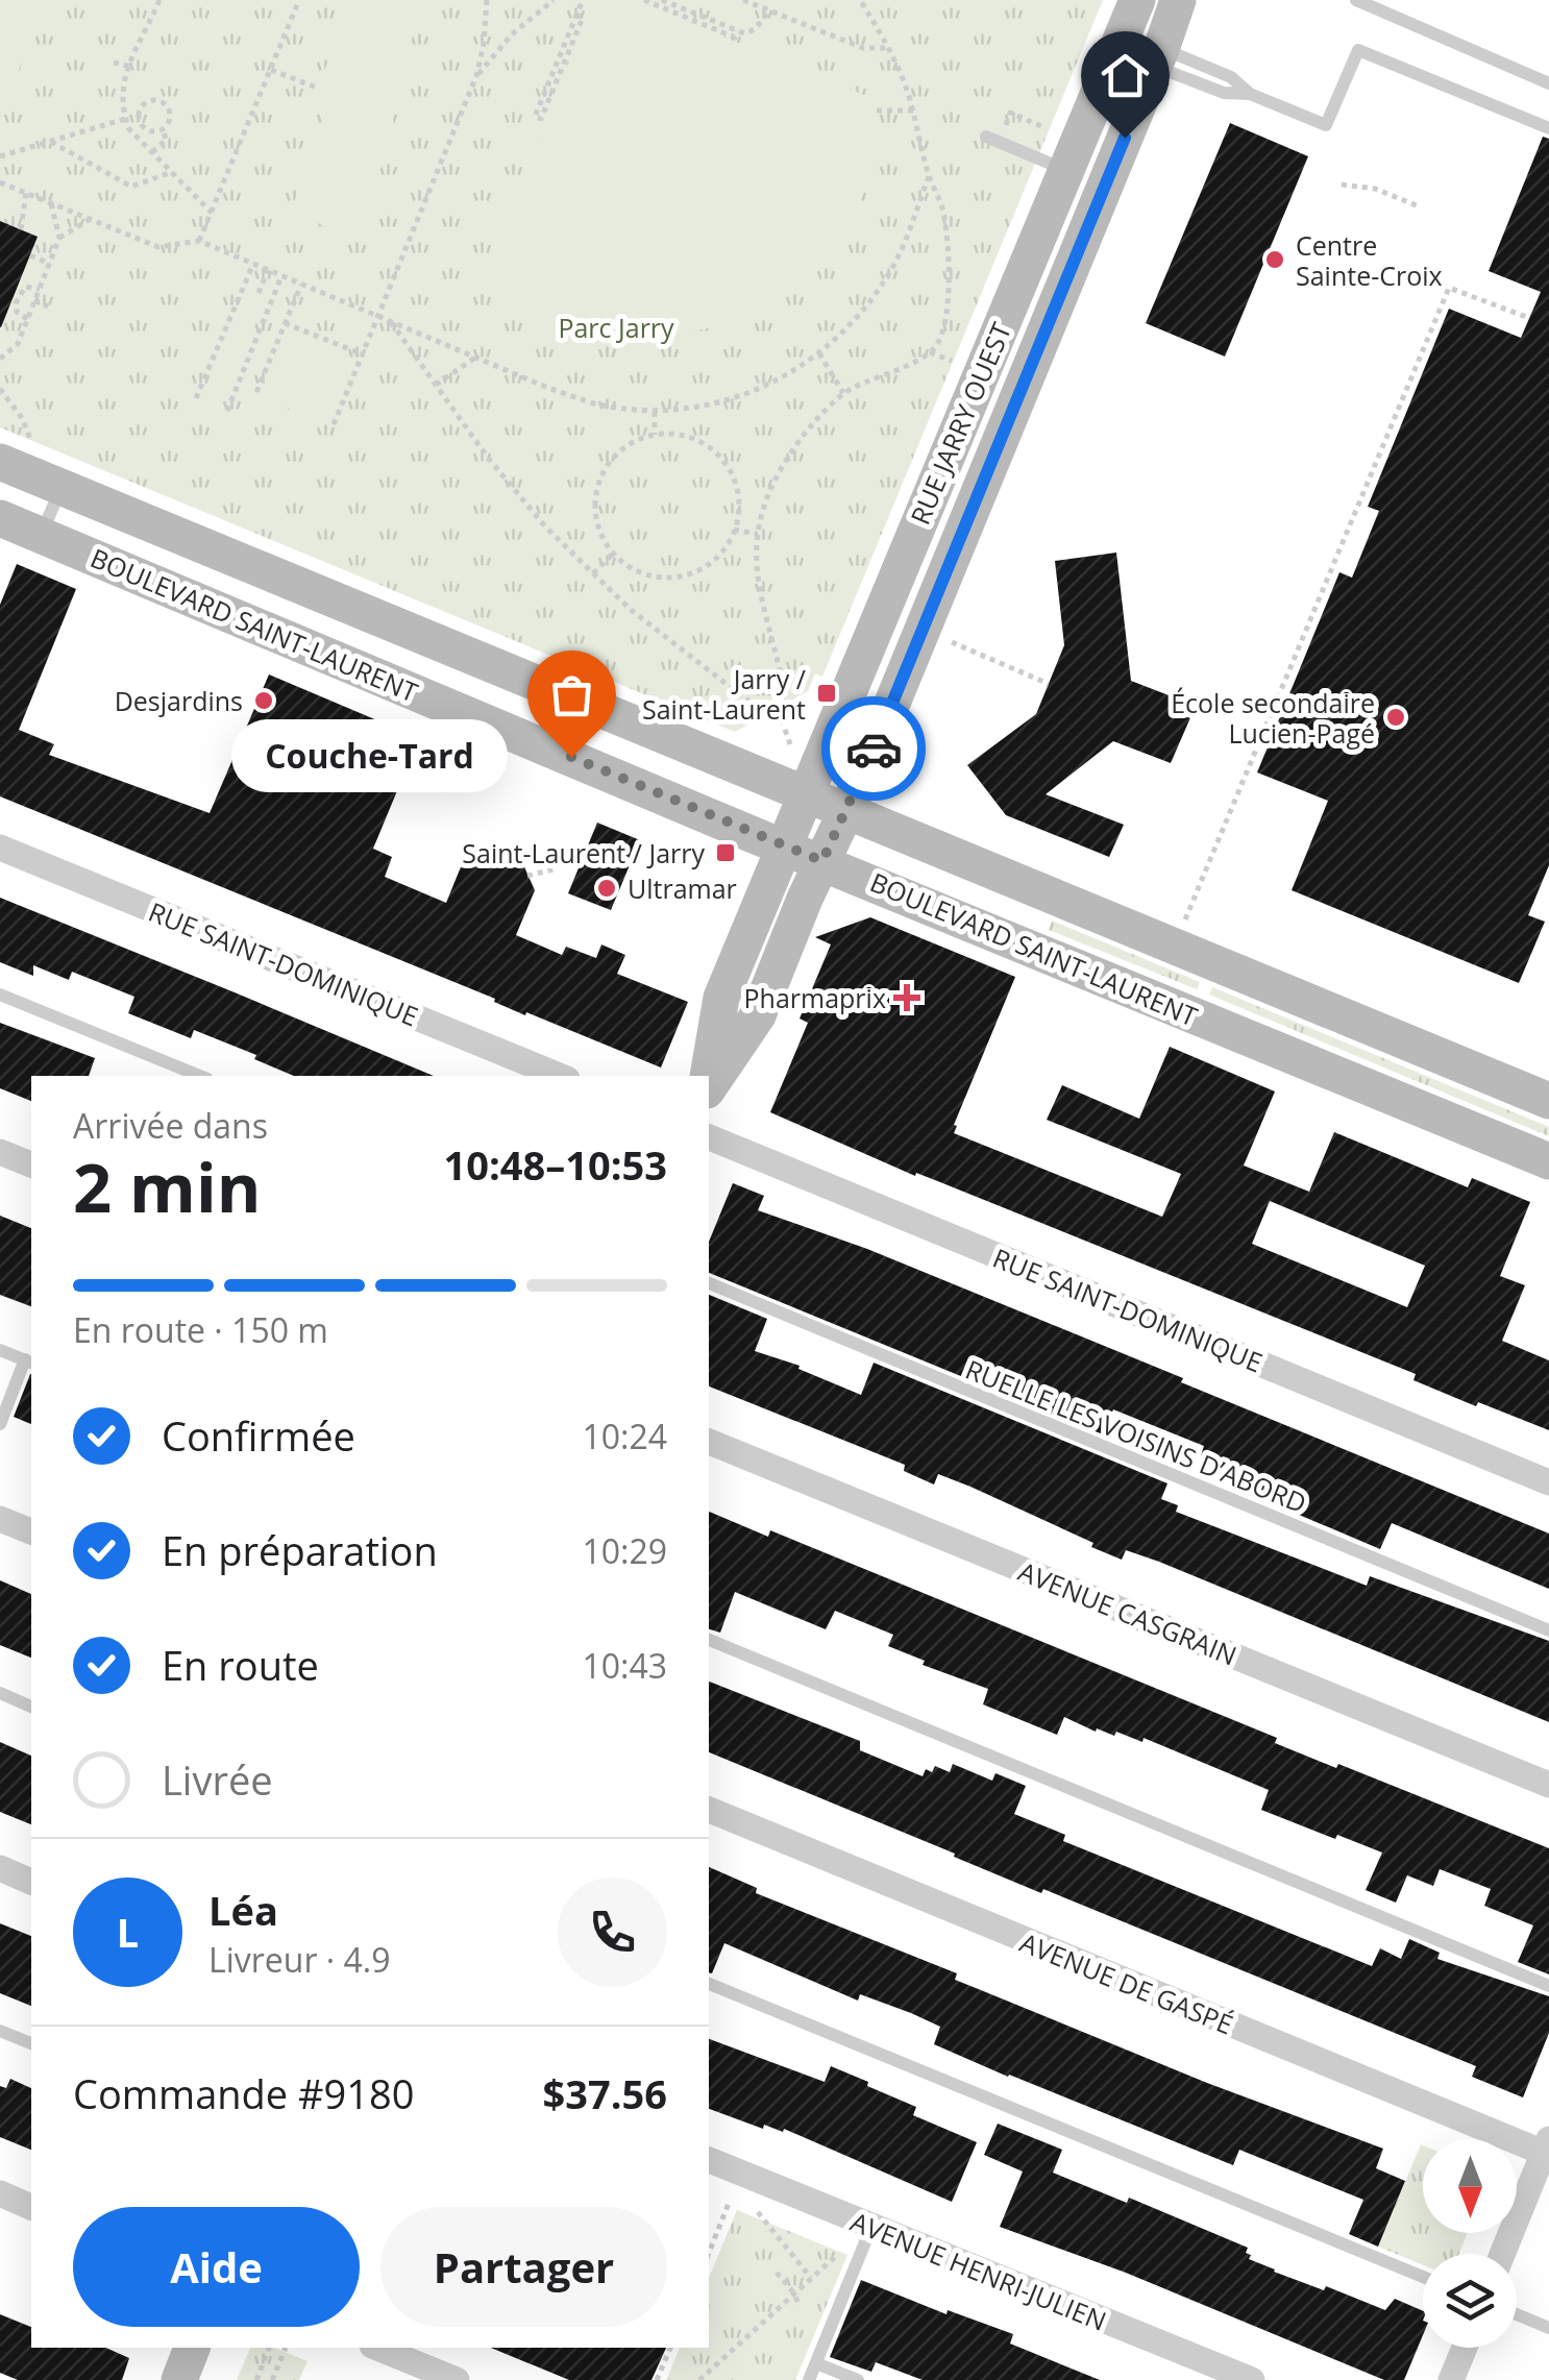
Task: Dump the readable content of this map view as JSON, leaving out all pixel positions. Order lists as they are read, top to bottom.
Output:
{
  "streets": {
    "main road": ["RUE JARRY OUEST", "BOULEVARD SAINT-LAURENT"],
    "street": [
      "RUE SAINT-DOMINIQUE",
      "AVENUE CASGRAIN",
      "AVENUE DE GASPÉ",
      "AVENUE HENRI-JULIEN"
    ],
    "lane": ["RUELLE LES VOISINS D’ABORD"]
  },
  "crossings": [
    ["RUE JARRY OUEST", "BOULEVARD SAINT-LAURENT"]
  ],
  "parks": ["Parc Jarry"],
  "places": {
    "other": [
      "Centre Sainte-Croix",
      "Desjardins",
      "École secondaire Lucien-Pagé",
      "Couche-Tard",
      "Ultramar"
    ],
    "transit": ["Jarry / Saint-Laurent", "Saint-Laurent / Jarry"],
    "health": ["Pharmaprix"]
  },
  "north": "bottom",
  "page": {
    "bubble": "Couche-Tard",
    "heading": ["2 min", "Arrivée dans", "10:48–10:53"],
    "panel": [
      "Léa",
      "Livreur · 4.9",
      "Commande #9180",
      "$37.56"
    ],
    "bar": "En route · 150 m",
    "list": [
      ["Confirmée", "10:24"],
      ["En préparation", "10:29"],
      ["En route", "10:43"],
      "Livrée"
    ],
    "round": "L",
    "buttons": ["Aide", "Partager"]
  }
}
